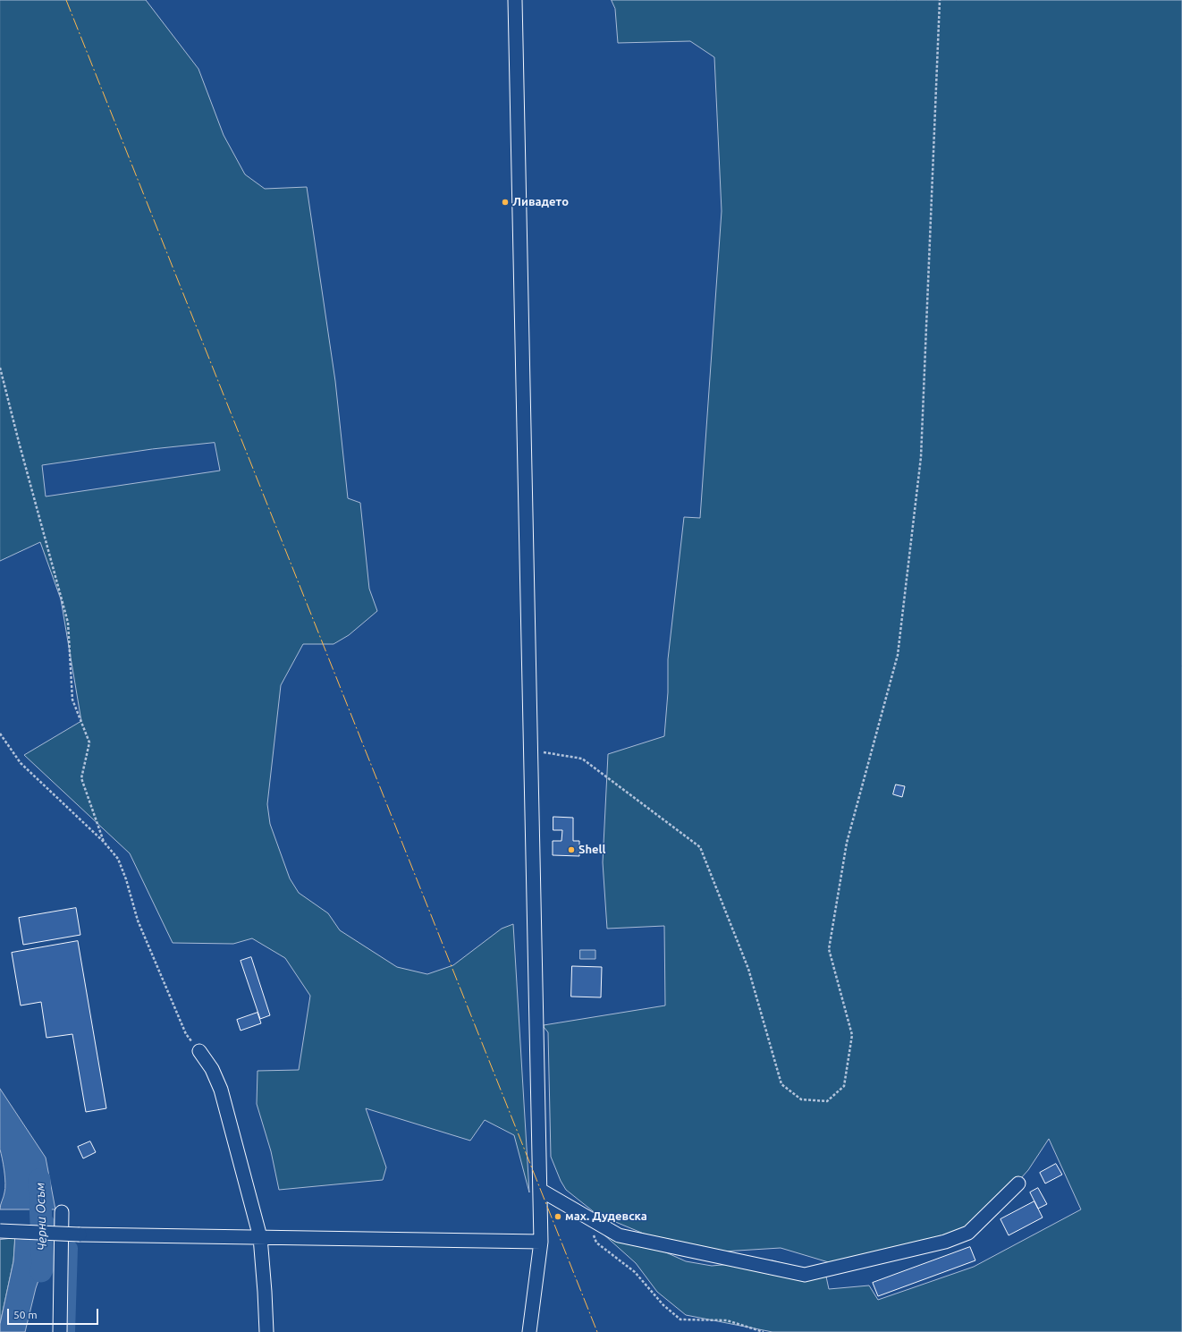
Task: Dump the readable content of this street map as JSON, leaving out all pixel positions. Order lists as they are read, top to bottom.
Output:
{
  "water": ["Черни Осъм"],
  "places": ["Ливадето", "Shell", "мах. Дудевска"],
  "scale_bar": "50 m"
}
